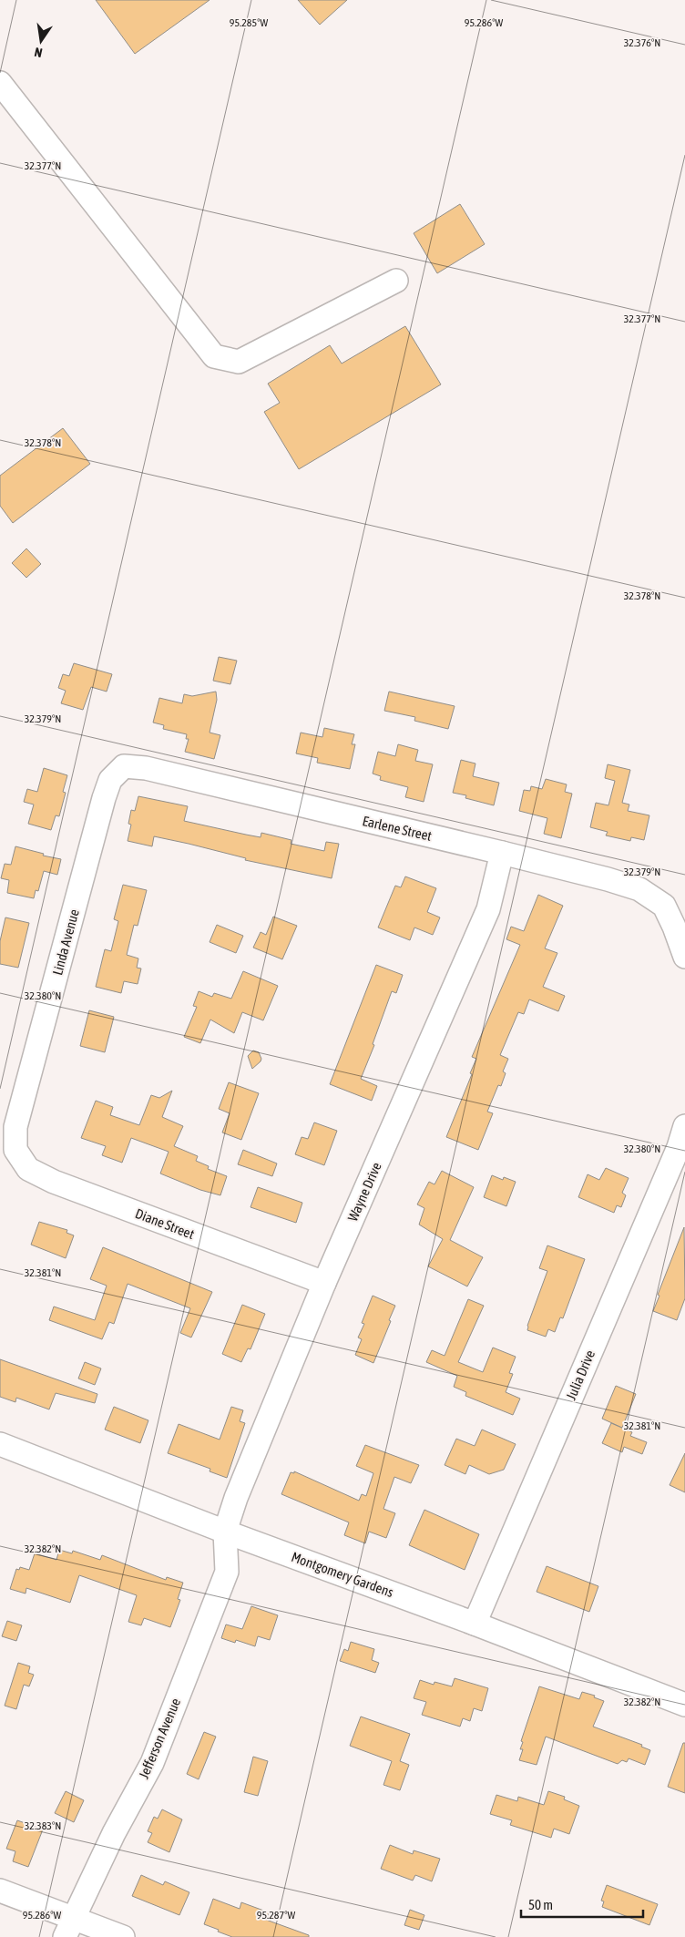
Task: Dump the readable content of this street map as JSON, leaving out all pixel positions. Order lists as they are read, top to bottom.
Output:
{
  "streets": {
    "street": [
      "Earlene Street",
      "Linda Avenue",
      "Wayne Drive",
      "Diane Street",
      "Julia Drive",
      "Montgomery Gardens",
      "Jefferson Avenue"
    ]
  },
  "crossings": [
    ["Earlene Street", "Linda Avenue"],
    ["Earlene Street", "Wayne Drive"],
    ["Linda Avenue", "Diane Street"],
    ["Wayne Drive", "Diane Street"],
    ["Wayne Drive", "Montgomery Gardens"],
    ["Wayne Drive", "Jefferson Avenue"],
    ["Julia Drive", "Montgomery Gardens"],
    ["Montgomery Gardens", "Jefferson Avenue"]
  ],
  "scale_bar": "50 m",
  "north": "bottom",
  "coordinates": [
    "95.285°W",
    "95.286°W",
    "32.376°N",
    "32.377°N",
    "32.378°N",
    "32.379°N",
    "32.380°N",
    "32.381°N",
    "32.382°N",
    "32.383°N",
    "95.287°W"
  ]
}
